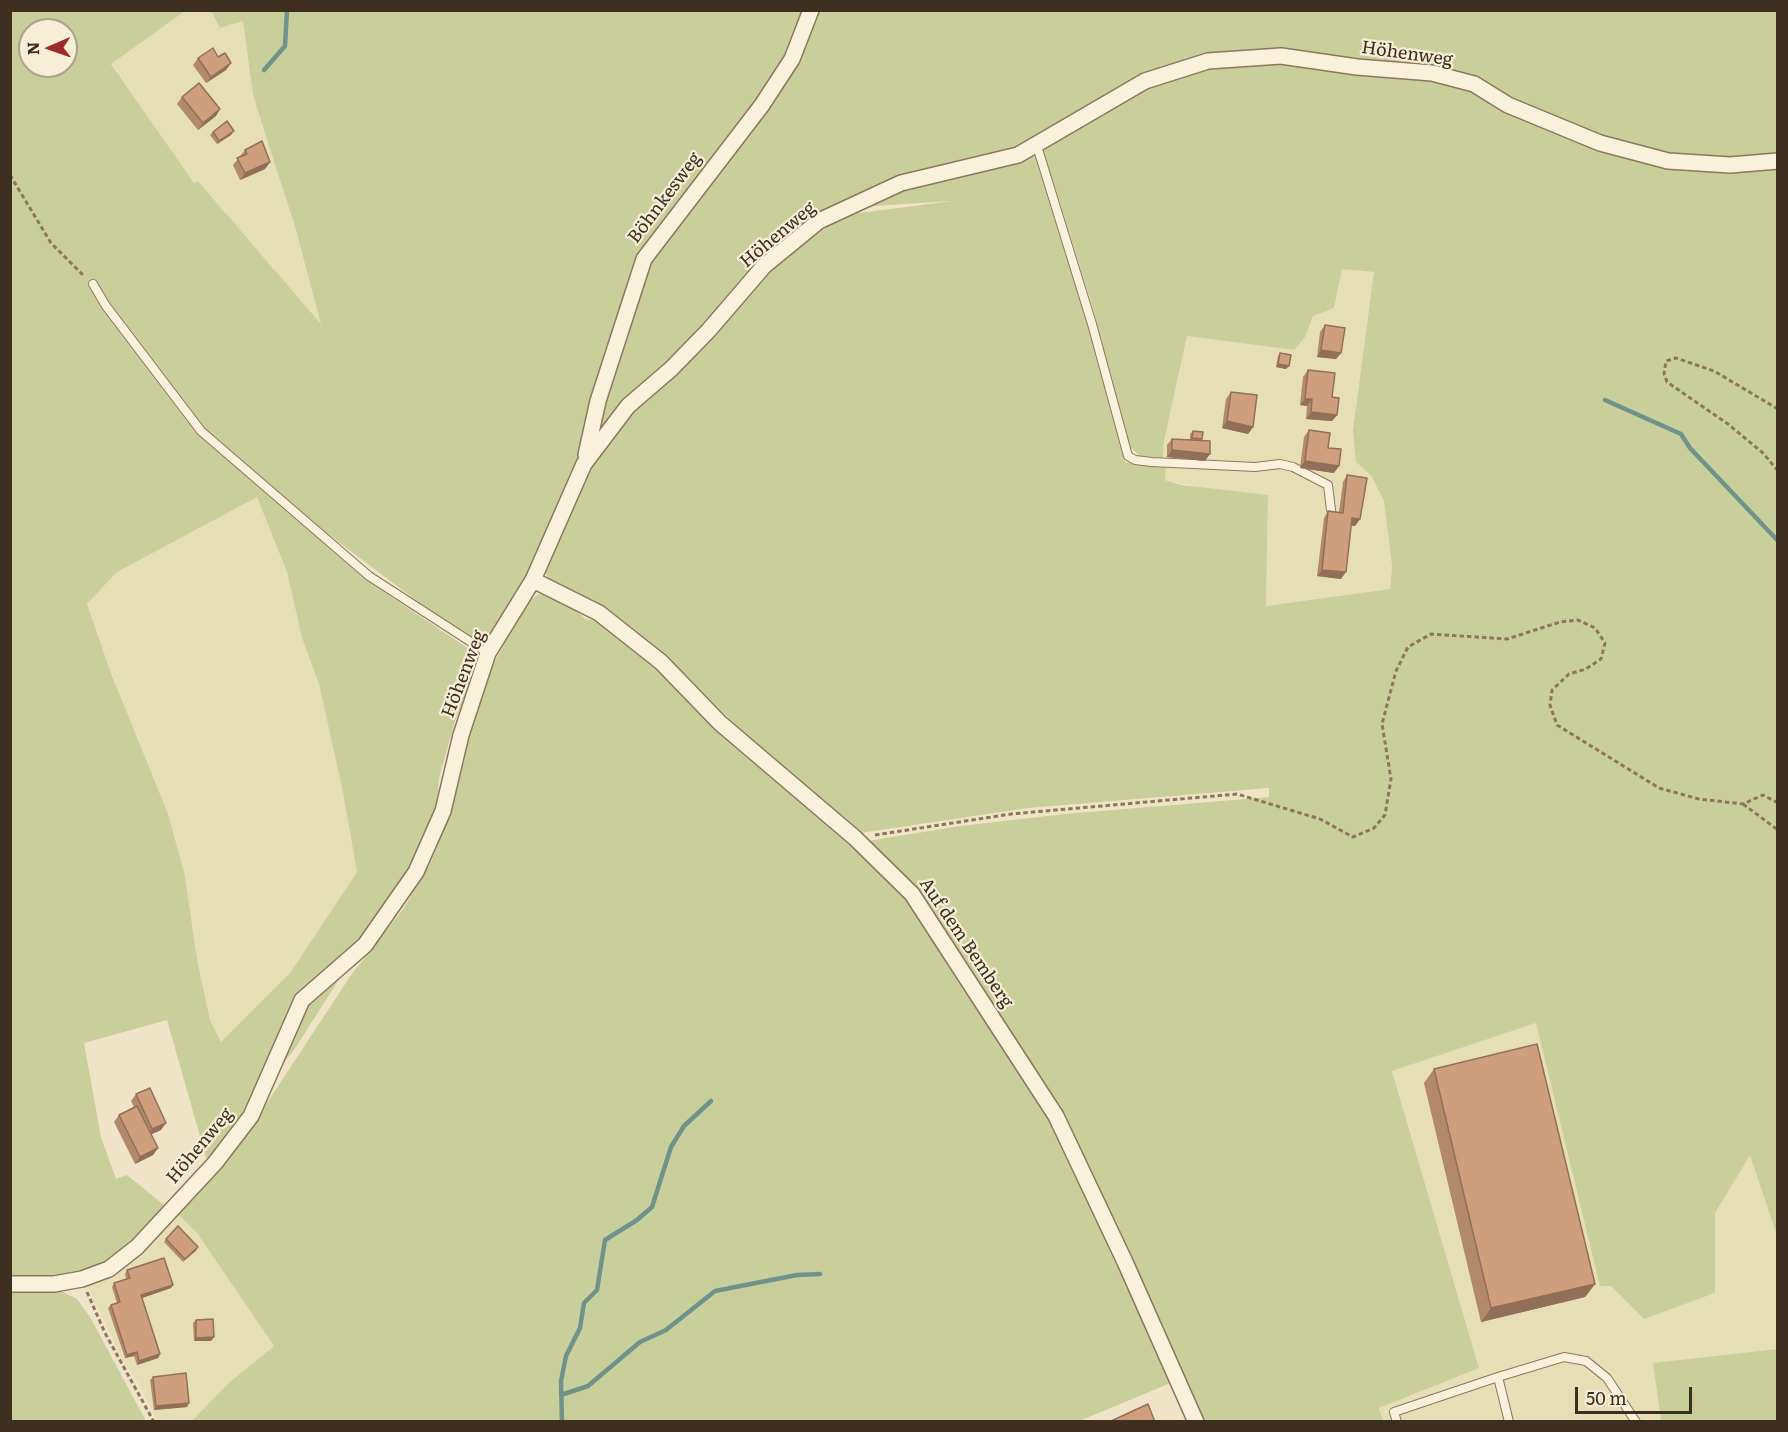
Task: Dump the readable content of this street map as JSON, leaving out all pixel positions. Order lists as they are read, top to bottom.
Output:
{
  "streets": {
    "street": ["Höhenweg", "Böhnkesweg", "Auf dem Bemberg"]
  },
  "crossings": [
    ["Höhenweg", "Böhnkesweg"],
    ["Höhenweg", "Auf dem Bemberg"]
  ],
  "scale_bar": "50 m",
  "north": "left"
}
